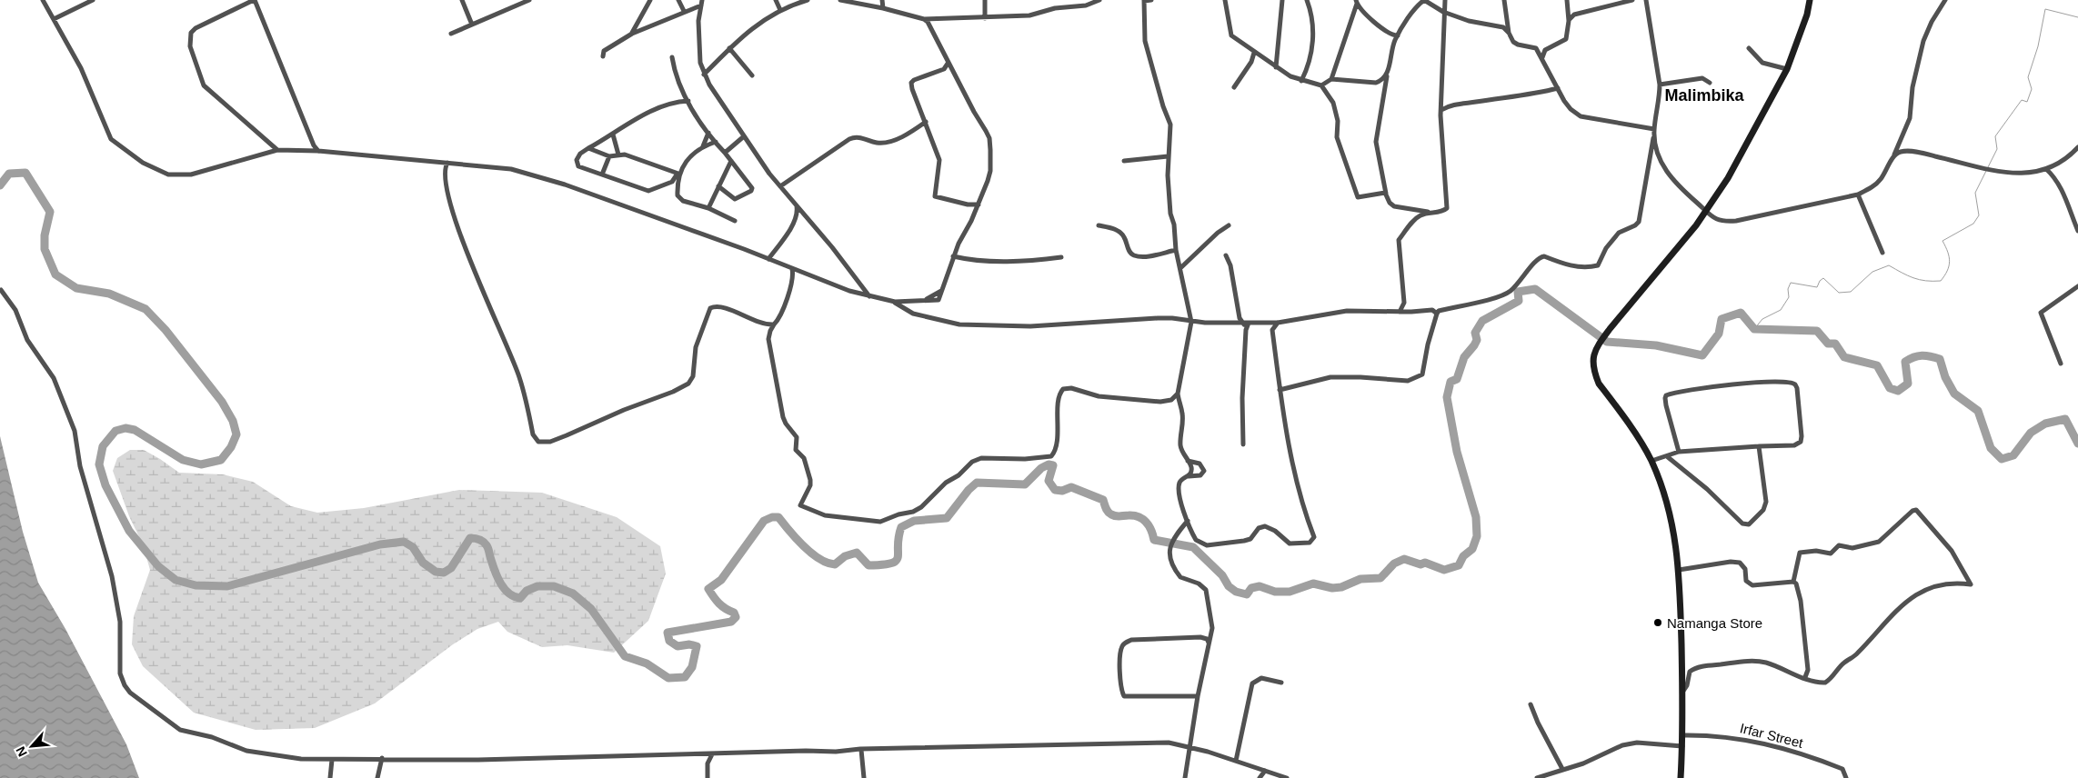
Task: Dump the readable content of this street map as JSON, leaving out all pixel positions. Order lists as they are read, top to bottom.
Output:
{
  "streets": {
    "street": ["Irfar Street"]
  },
  "districts": ["Malimbika"],
  "places": ["Namanga Store"],
  "north": "bottom left"
}
